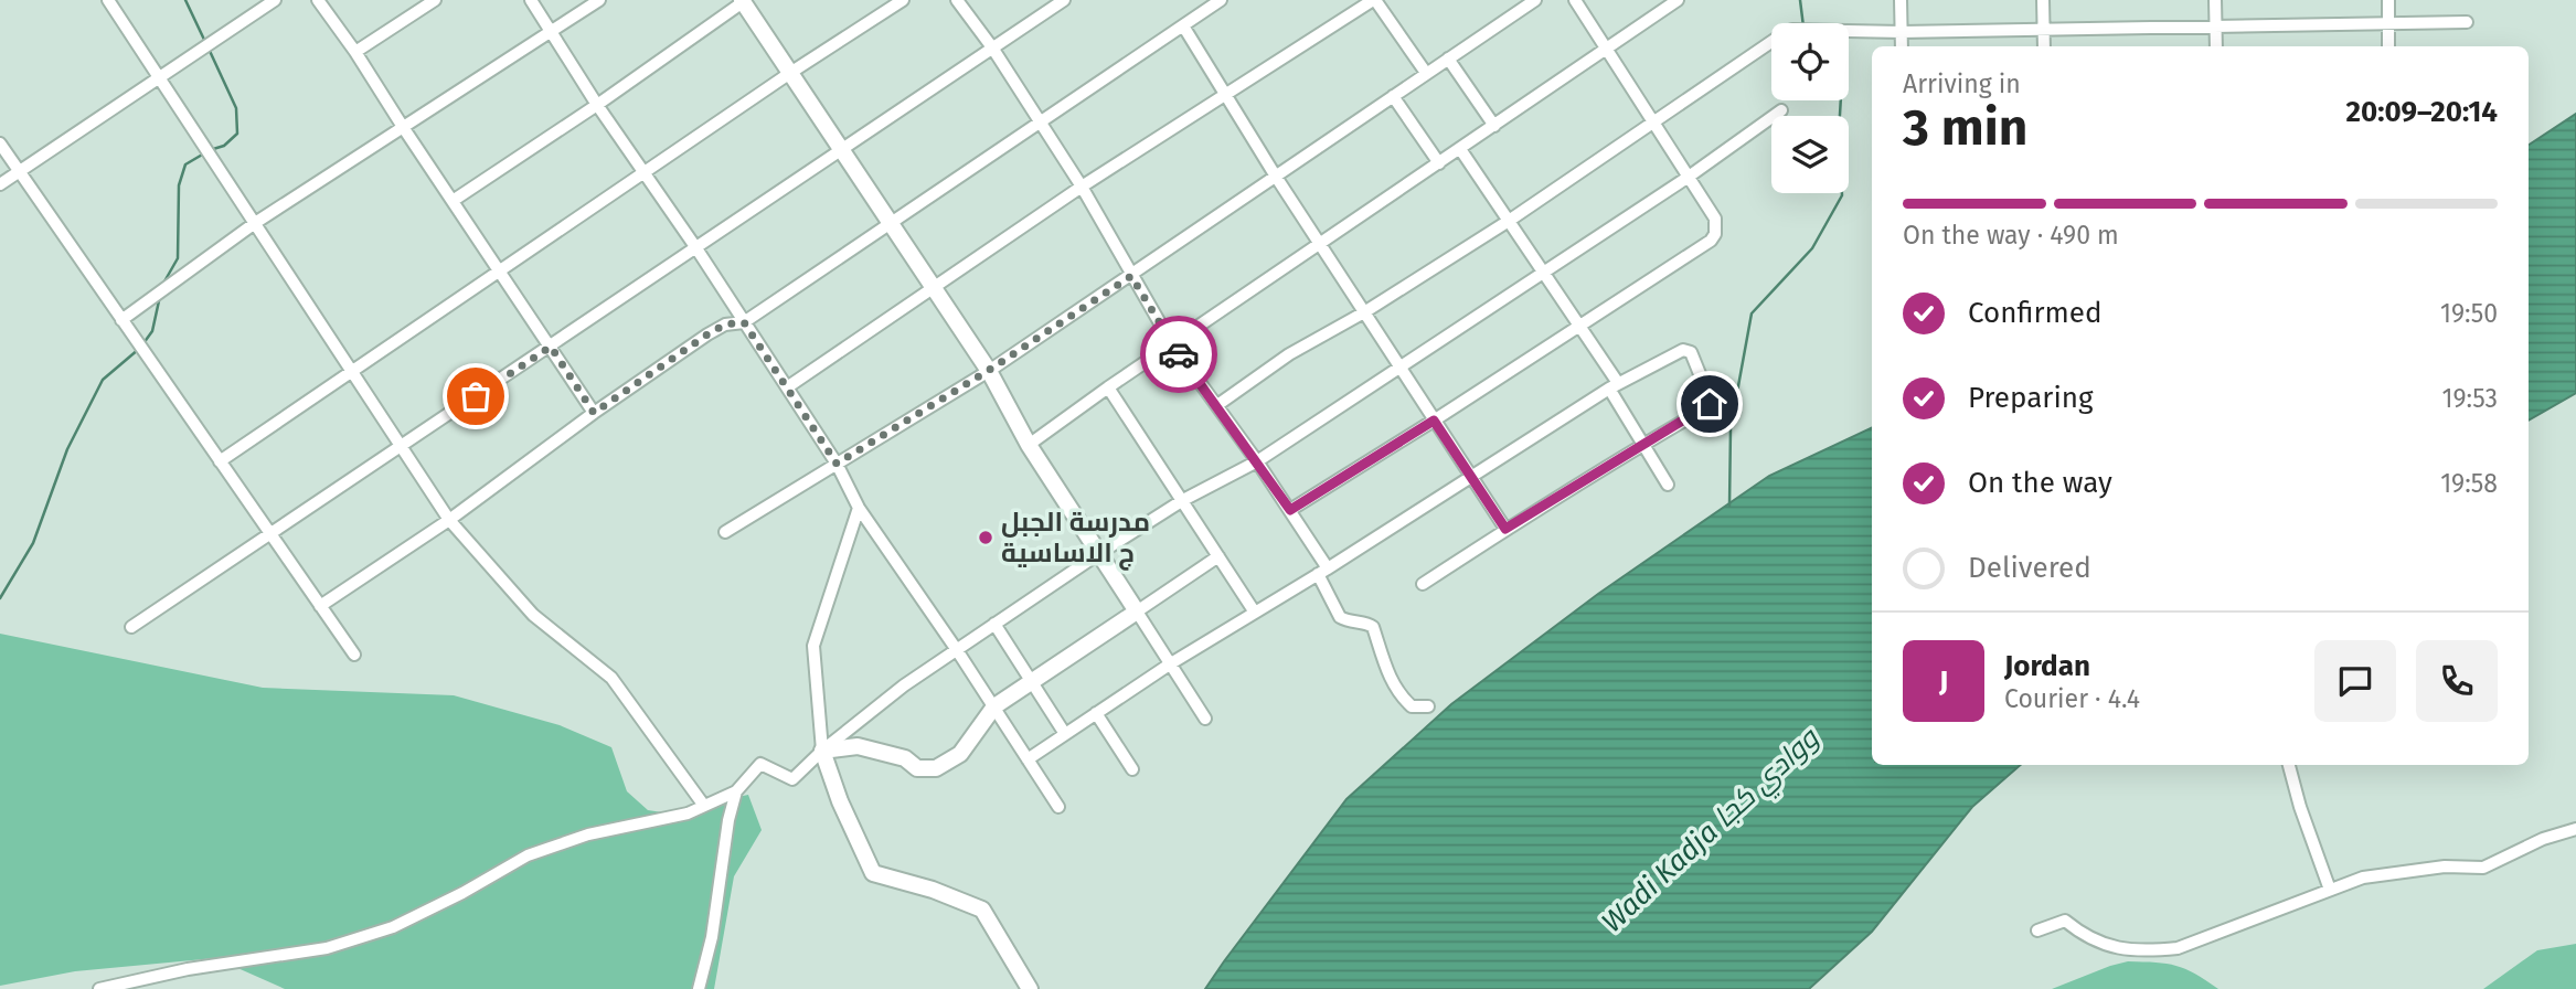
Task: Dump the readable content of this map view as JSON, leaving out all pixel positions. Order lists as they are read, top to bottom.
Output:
{
  "water": ["Wadi Kadja ووادي كجا"],
  "places": ["مدرسة الجبل ج الاساسية"],
  "page": {
    "heading": ["3 min", "Arriving in", "20:09–20:14"],
    "panel": ["Jordan", "Courier · 4.4"],
    "bar": "On the way · 490 m",
    "list": [
      ["Confirmed", "19:50"],
      ["Preparing", "19:53"],
      ["On the way", "19:58"],
      "Delivered"
    ],
    "round": "J"
  }
}
